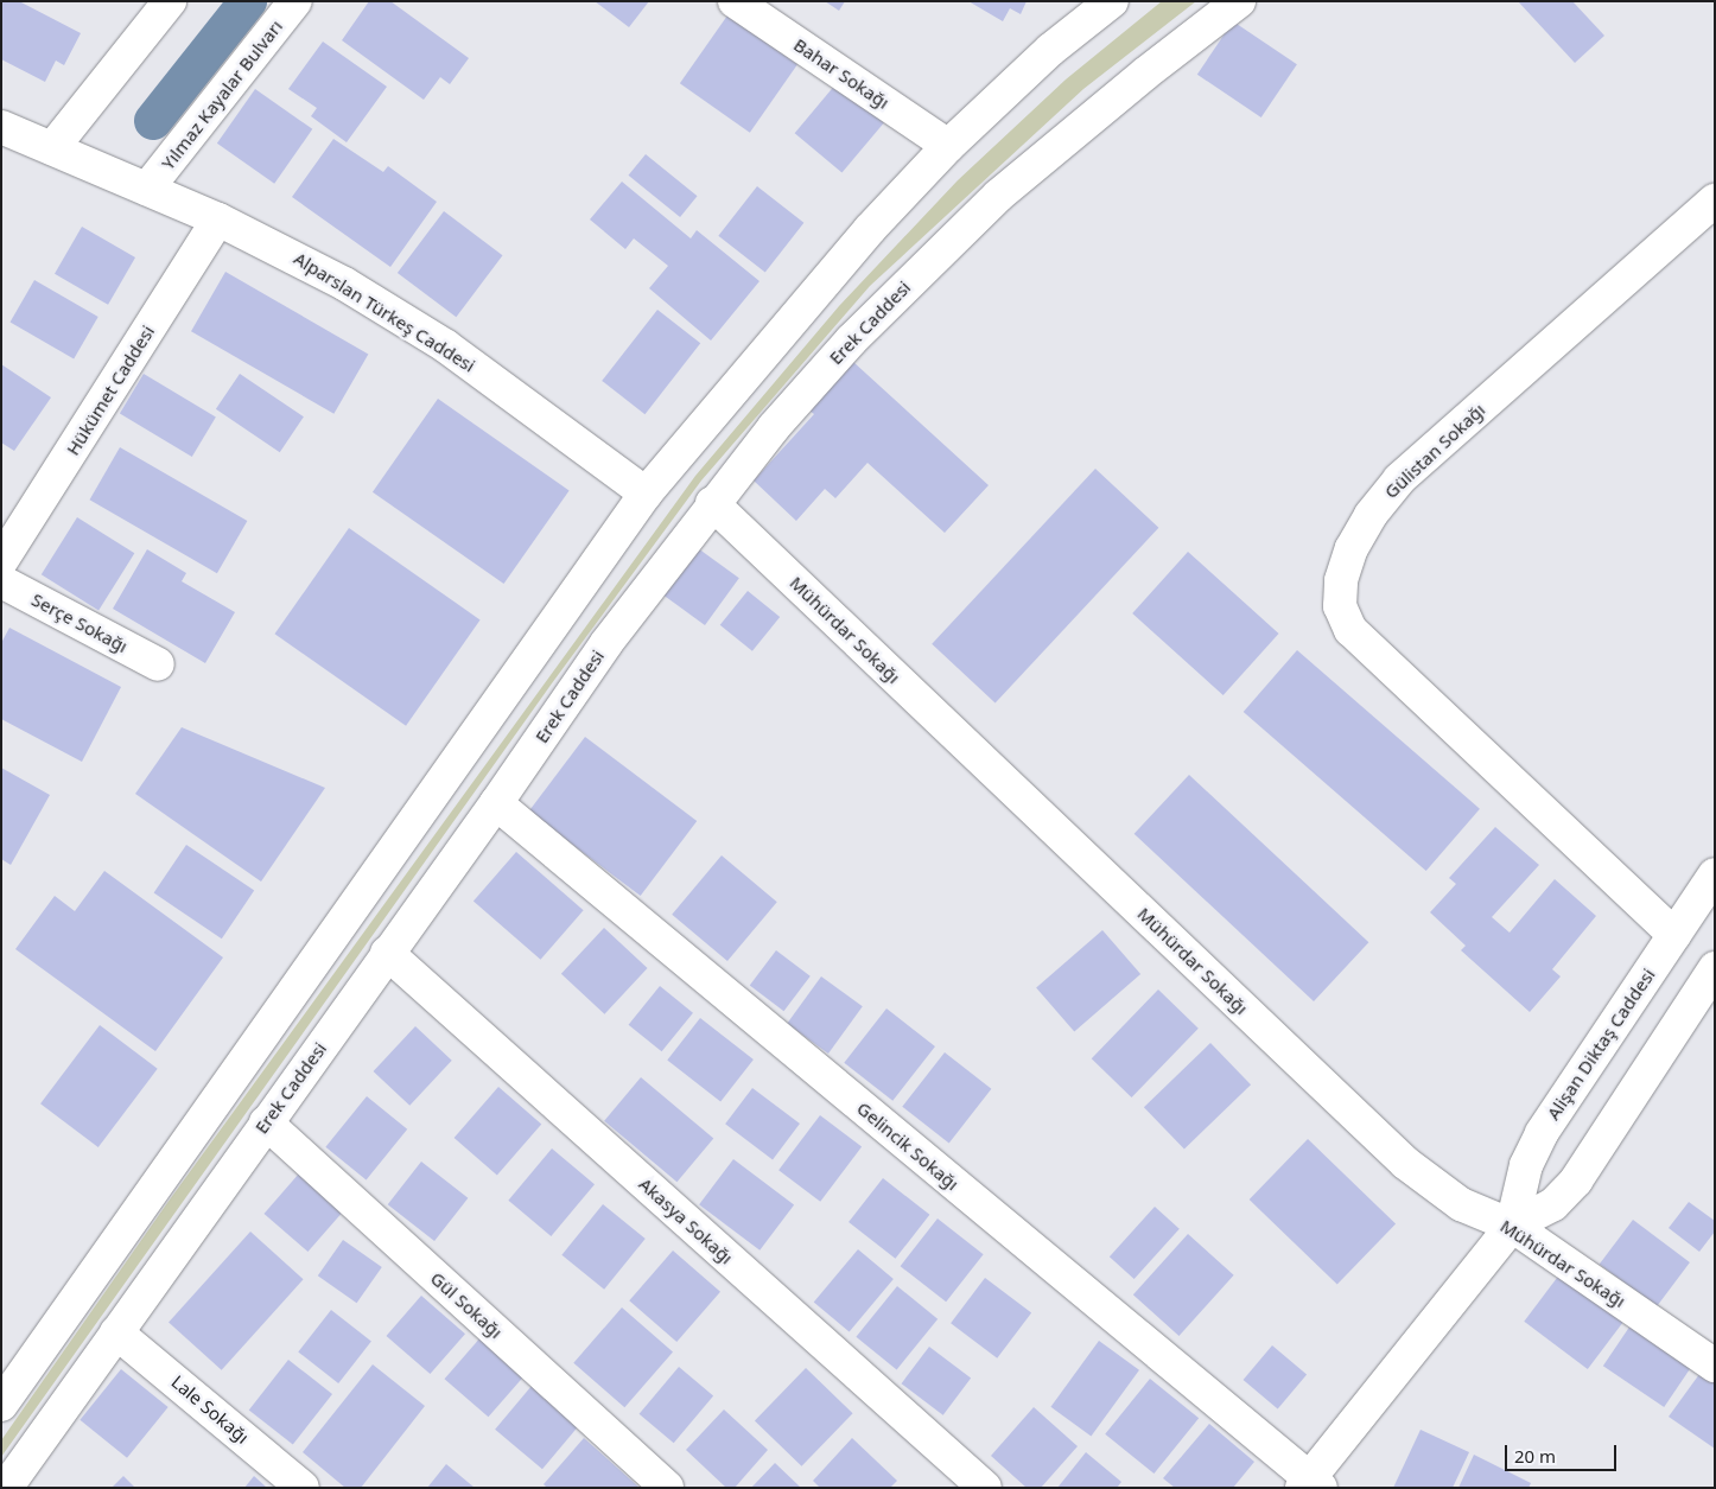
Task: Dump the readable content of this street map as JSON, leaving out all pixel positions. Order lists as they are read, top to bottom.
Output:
{
  "streets": {
    "street": [
      "Bahar Sokağı",
      "Yılmaz Kayalar Bulvarı",
      "Alparslan Türkeş Caddesi",
      "Erek Caddesi",
      "Hükümet Caddesi",
      "Gülistan Sokağı",
      "Serçe Sokağı",
      "Mühürdar Sokağı",
      "Alişan Diktaş Caddesi",
      "Gelincik Sokağı",
      "Akasya Sokağı",
      "Gül Sokağı",
      "Lale Sokağı"
    ]
  },
  "crossings": [
    ["Yılmaz Kayalar Bulvarı", "Alparslan Türkeş Caddesi"],
    ["Alparslan Türkeş Caddesi", "Hükümet Caddesi"],
    ["Erek Caddesi", "Mühürdar Sokağı"],
    ["Erek Caddesi", "Gelincik Sokağı"],
    ["Erek Caddesi", "Akasya Sokağı"],
    ["Erek Caddesi", "Gül Sokağı"],
    ["Erek Caddesi", "Lale Sokağı"],
    ["Gülistan Sokağı", "Alişan Diktaş Caddesi"],
    ["Mühürdar Sokağı", "Alişan Diktaş Caddesi"],
    ["Alişan Diktaş Caddesi", "Gelincik Sokağı"]
  ],
  "scale_bar": "20 m"
}
